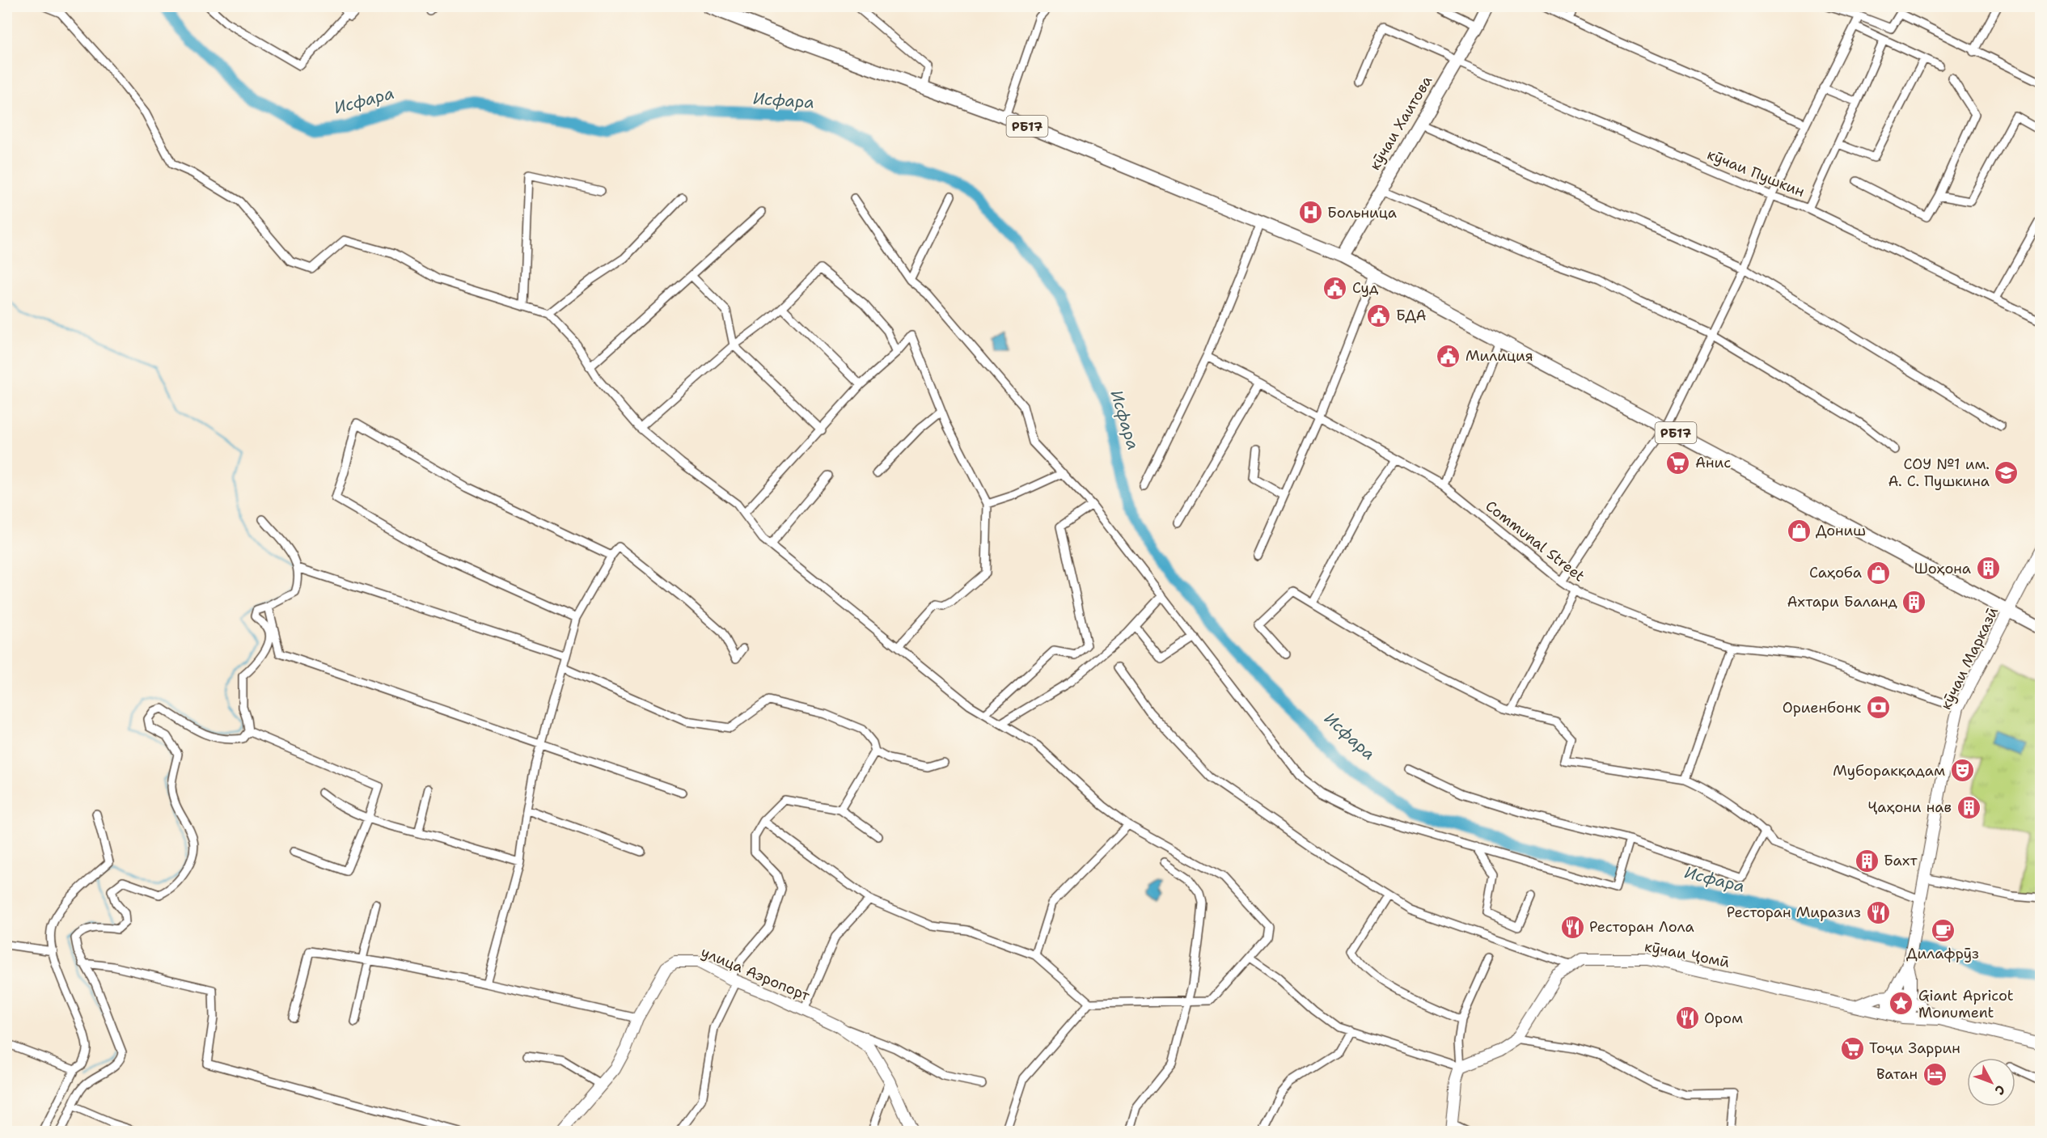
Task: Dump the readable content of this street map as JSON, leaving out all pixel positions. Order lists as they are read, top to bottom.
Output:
{
  "streets": {
    "main road": [
      "кӯчаи Хаитова",
      "РБ17",
      "кӯчаи Марказӣ",
      "кӯчаи Ҷомӣ",
      "улица Аэропорт"
    ],
    "street": ["кӯчаи Пушкин", "Communal Street"]
  },
  "crossings": [
    ["кӯчаи Хаитова", "РБ17"],
    ["кӯчаи Хаитова", "кӯчаи Пушкин"],
    ["РБ17", "кӯчаи Марказӣ"],
    ["Communal Street", "кӯчаи Марказӣ"]
  ],
  "water": ["Исфара"],
  "places": {
    "hospital": ["Больница"],
    "public building": ["Суд", "БДА", "Милиция"],
    "supermarket": ["Анис", "Тоҷи Заррин"],
    "school or university": ["СОУ №1 им. А. С. Пушкина"],
    "shop": ["Дониш", "Саҳоба"],
    "building": [
      "Шоҳона",
      "Ахтари Баланд",
      "Ҷаҳони нав",
      "Бахт"
    ],
    "bank": ["Ориенбонк"],
    "theatre": ["Муборакқадам"],
    "restaurant": ["Ресторан Миразиз", "Ресторан Лола", "Ором"],
    "cafe": ["Дилафрӯз"],
    "place": ["Giant Apricot Monument"],
    "hotel": ["Ватан"]
  },
  "north": "bottom right"
}
